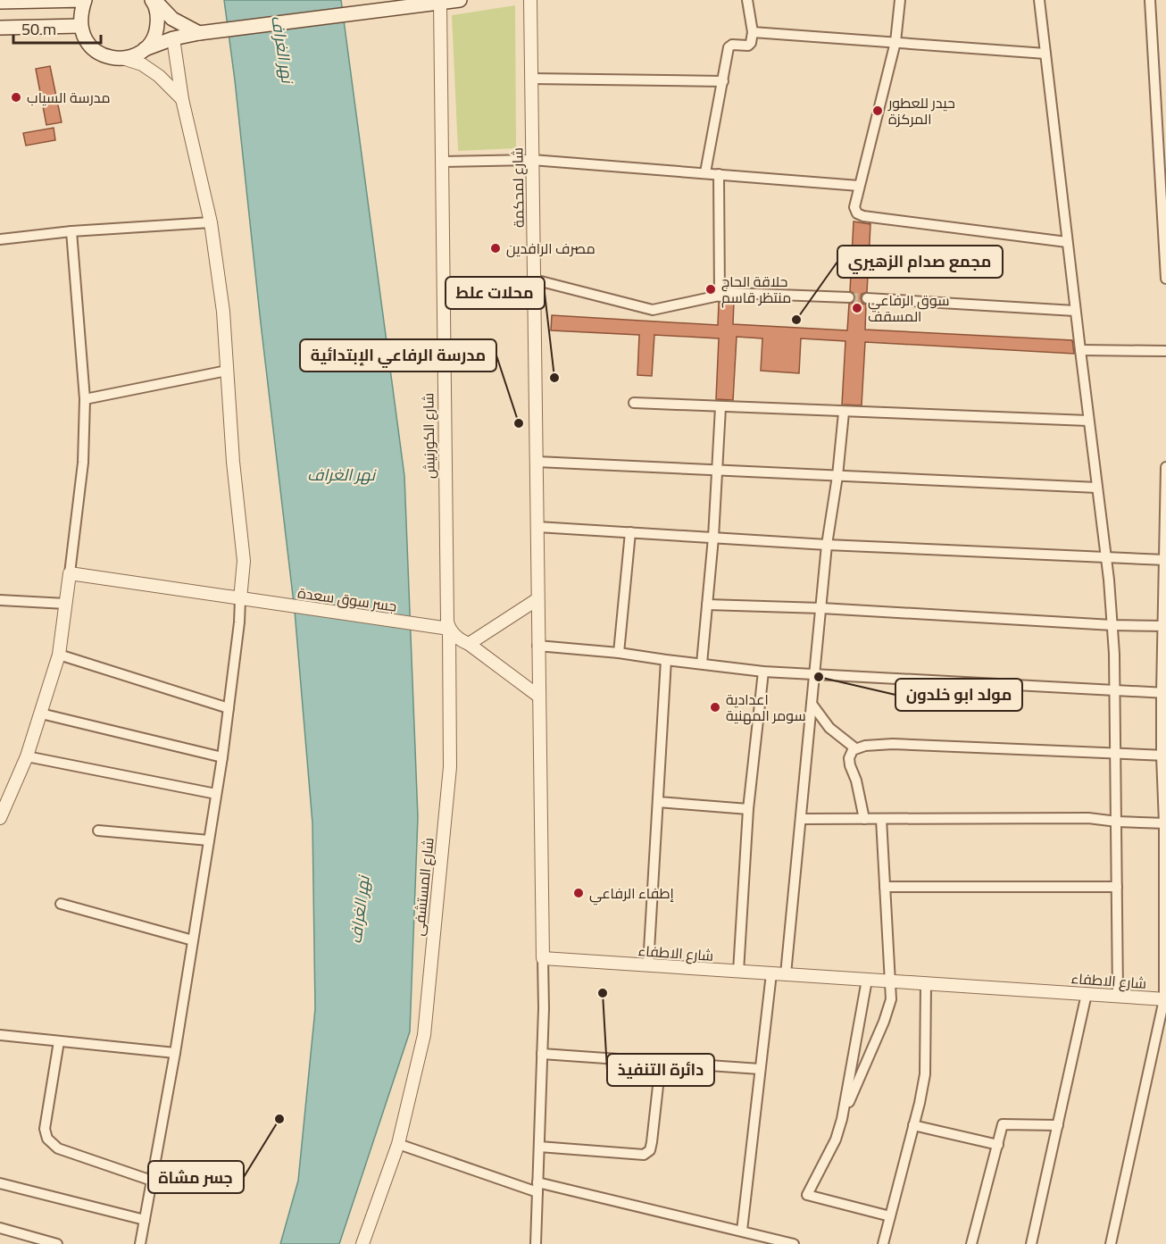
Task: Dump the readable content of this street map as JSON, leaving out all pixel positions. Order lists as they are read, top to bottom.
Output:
{
  "streets": {
    "street": [
      "شارع لمحكمة",
      "شارع الكورنيش",
      "جسر سوق سعدة",
      "شارع المستشفى",
      "شارع الاطفاء"
    ]
  },
  "crossings": [
    ["شارع الكورنيش", "جسر سوق سعدة"],
    ["شارع الكورنيش", "شارع المستشفى"],
    ["جسر سوق سعدة", "شارع المستشفى"]
  ],
  "water": ["نهر الغراف"],
  "places": [
    "مدرسة السياب",
    "حيدر للعطور المركزة",
    "مصرف الرافدين",
    "حلاقة الحاج منتظر قاسم",
    "سوق الرفاعي المسقف",
    "مجمع صدام الزهيري",
    "محلات علط",
    "مدرسة الرفاعي الإبتدائية",
    "مولد ابو خلدون",
    "اعدادية سومر المهنية",
    "إطفاء الرفاعي",
    "دائرة التنفيذ",
    "جسر مشاة"
  ],
  "scale_bar": "50 m"
}
